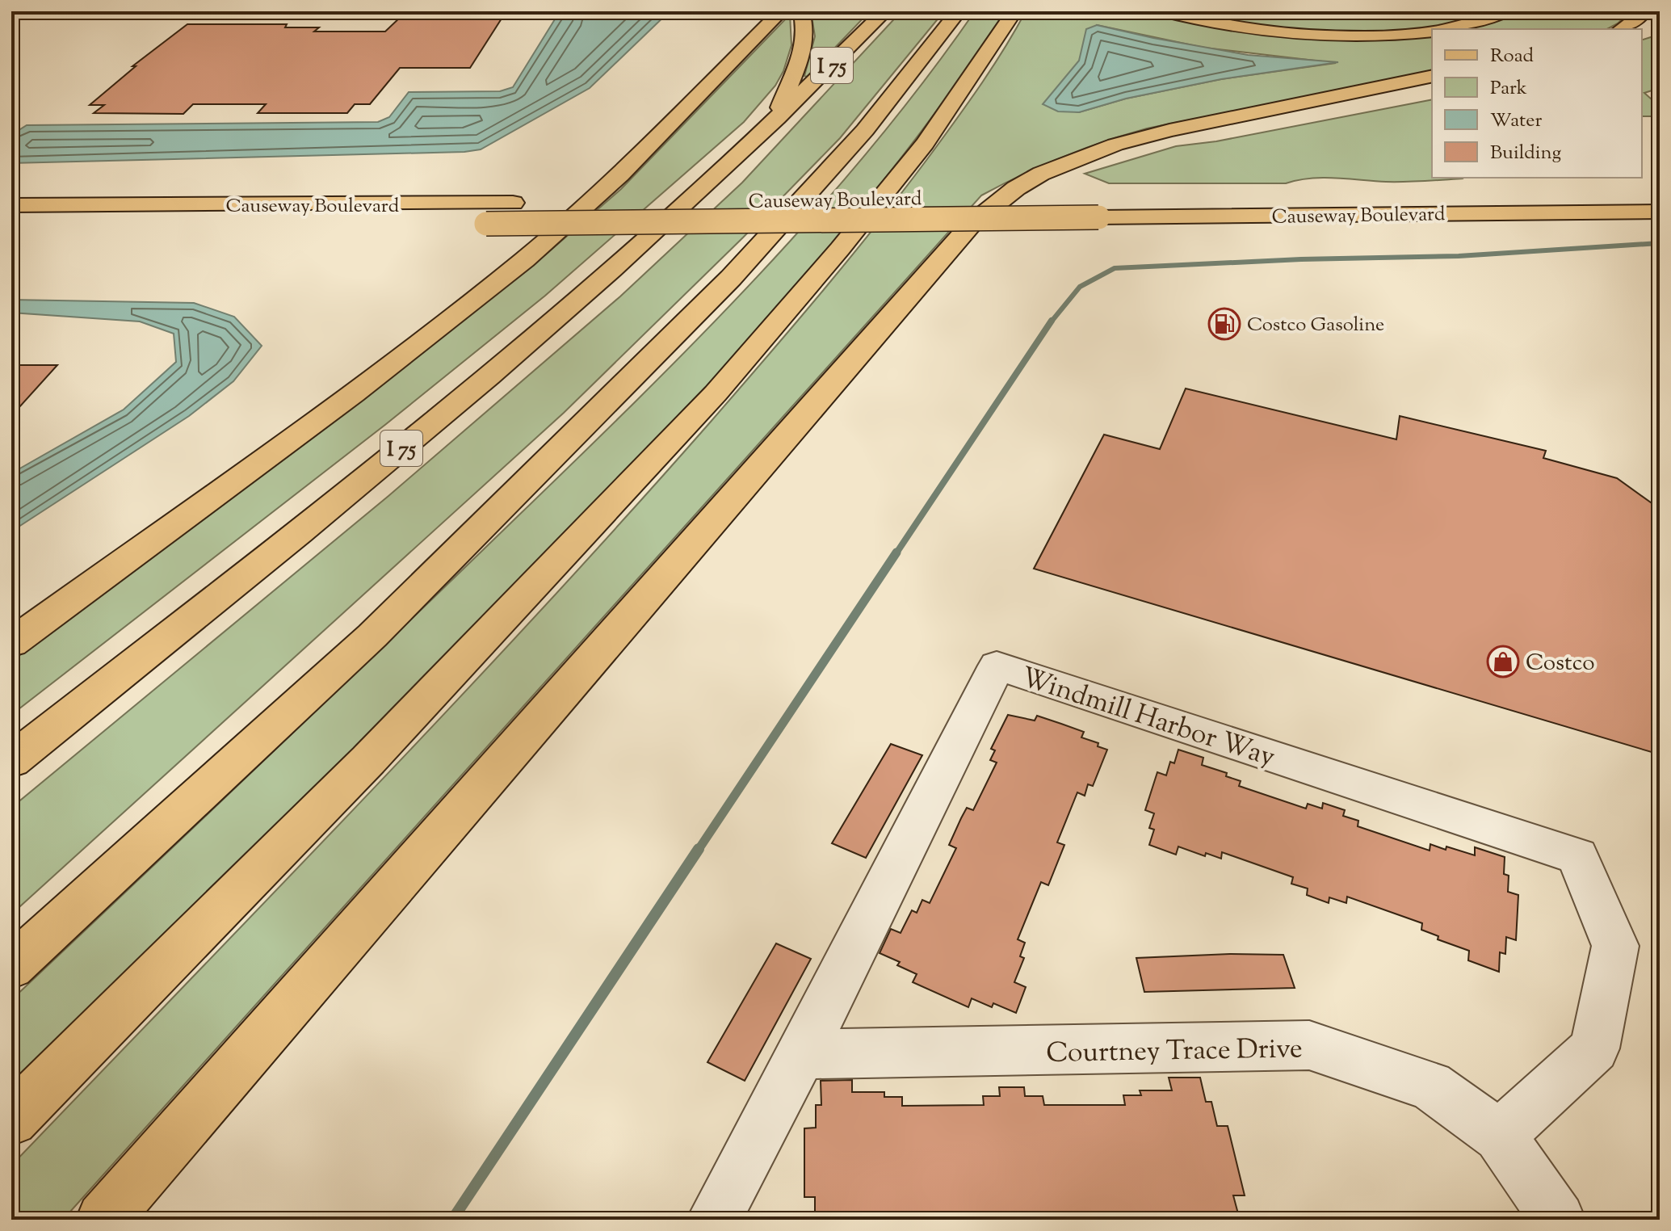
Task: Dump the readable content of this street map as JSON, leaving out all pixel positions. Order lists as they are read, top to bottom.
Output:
{
  "streets": {
    "main road": ["I 75", "Causeway Boulevard"],
    "street": ["Windmill Harbor Way", "Courtney Trace Drive"]
  },
  "crossings": [
    ["Windmill Harbor Way", "Courtney Trace Drive"]
  ],
  "places": {
    "fuel station": ["Costco Gasoline"],
    "shop": ["Costco"]
  },
  "legend": [
    "Road",
    "Park",
    "Water",
    "Building"
  ]
}
